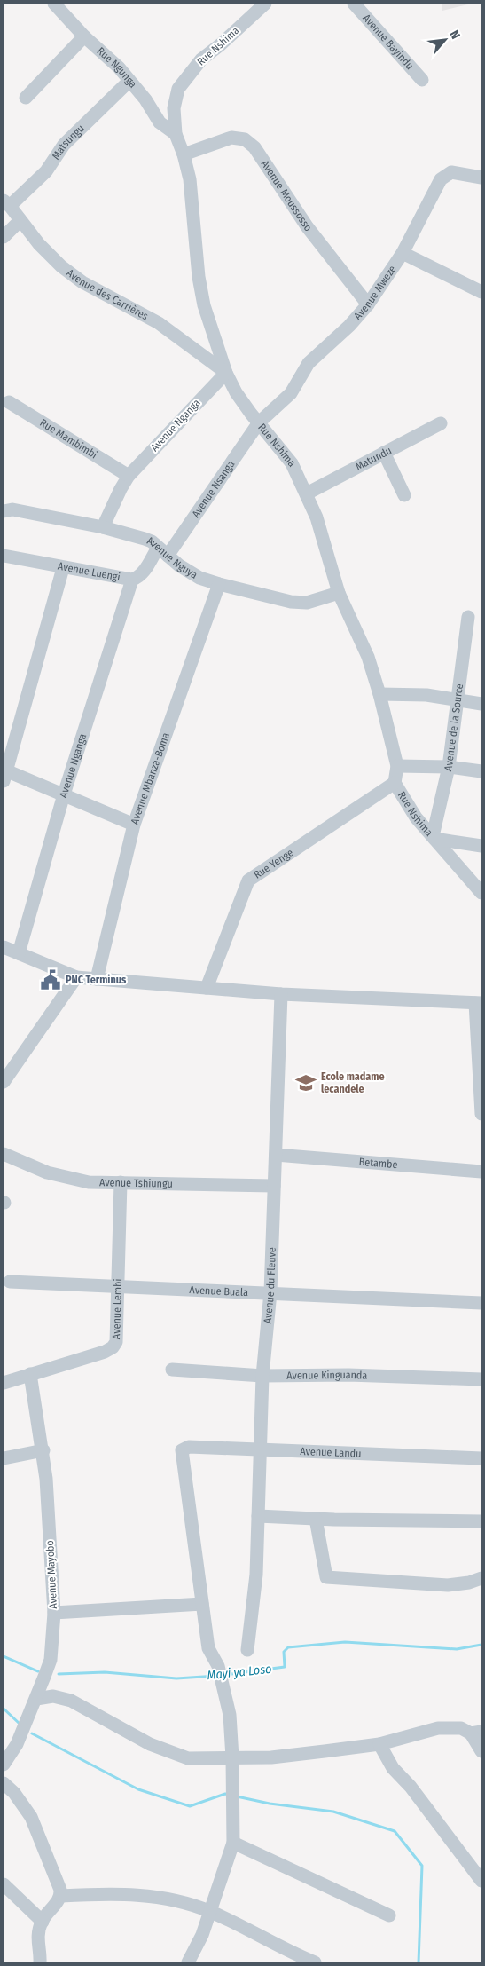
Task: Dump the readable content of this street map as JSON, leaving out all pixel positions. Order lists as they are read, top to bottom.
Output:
{
  "streets": {
    "street": [
      "Avenue Bayindu",
      "Rue Nshima",
      "Rue Ngunga",
      "Matsungu",
      "Avenue Moussosso",
      "Avenue Mweze",
      "Avenue des Carrières",
      "Avenue Nganga",
      "Rue Mambimbi",
      "Matundu",
      "Avenue Nsanga",
      "Avenue Nguya",
      "Avenue Luengi",
      "Avenue de la Source",
      "Avenue Mbanza-Boma",
      "Rue Yenge",
      "Betambe",
      "Avenue Tshiungu",
      "Avenue du Fleuve",
      "Avenue Buala",
      "Avenue Lembi",
      "Avenue Kinguanda",
      "Avenue Landu",
      "Avenue Mayobo"
    ]
  },
  "crossings": [
    ["Rue Nshima", "Rue Ngunga"],
    ["Rue Nshima", "Avenue Moussosso"],
    ["Rue Nshima", "Avenue Mweze"],
    ["Rue Nshima", "Avenue des Carrières"],
    ["Rue Nshima", "Avenue Nganga"],
    ["Rue Nshima", "Matundu"],
    ["Rue Nshima", "Avenue Nsanga"],
    ["Rue Nshima", "Avenue Nguya"],
    ["Rue Nshima", "Avenue de la Source"],
    ["Rue Nshima", "Rue Yenge"],
    ["Rue Ngunga", "Matsungu"],
    ["Matsungu", "Avenue des Carrières"],
    ["Avenue Moussosso", "Avenue Mweze"],
    ["Avenue Mweze", "Avenue Nsanga"],
    ["Avenue des Carrières", "Avenue Nganga"],
    ["Avenue Nganga", "Rue Mambimbi"],
    ["Avenue Nganga", "Avenue Nguya"],
    ["Avenue Nganga", "Avenue Luengi"],
    ["Avenue Nsanga", "Avenue Nguya"],
    ["Avenue Nsanga", "Avenue Luengi"],
    ["Avenue Nguya", "Avenue Luengi"],
    ["Avenue Nguya", "Avenue Mbanza-Boma"],
    ["Betambe", "Avenue du Fleuve"],
    ["Avenue Tshiungu", "Avenue du Fleuve"],
    ["Avenue Tshiungu", "Avenue Lembi"],
    ["Avenue du Fleuve", "Avenue Buala"],
    ["Avenue du Fleuve", "Avenue Kinguanda"],
    ["Avenue du Fleuve", "Avenue Landu"],
    ["Avenue Buala", "Avenue Lembi"],
    ["Avenue Lembi", "Avenue Mayobo"]
  ],
  "water": ["Mayi ya Loso"],
  "places": {
    "public building": ["PNC Terminus"],
    "school or university": ["Ecole madame lecandele"]
  },
  "north": "top right"
}
